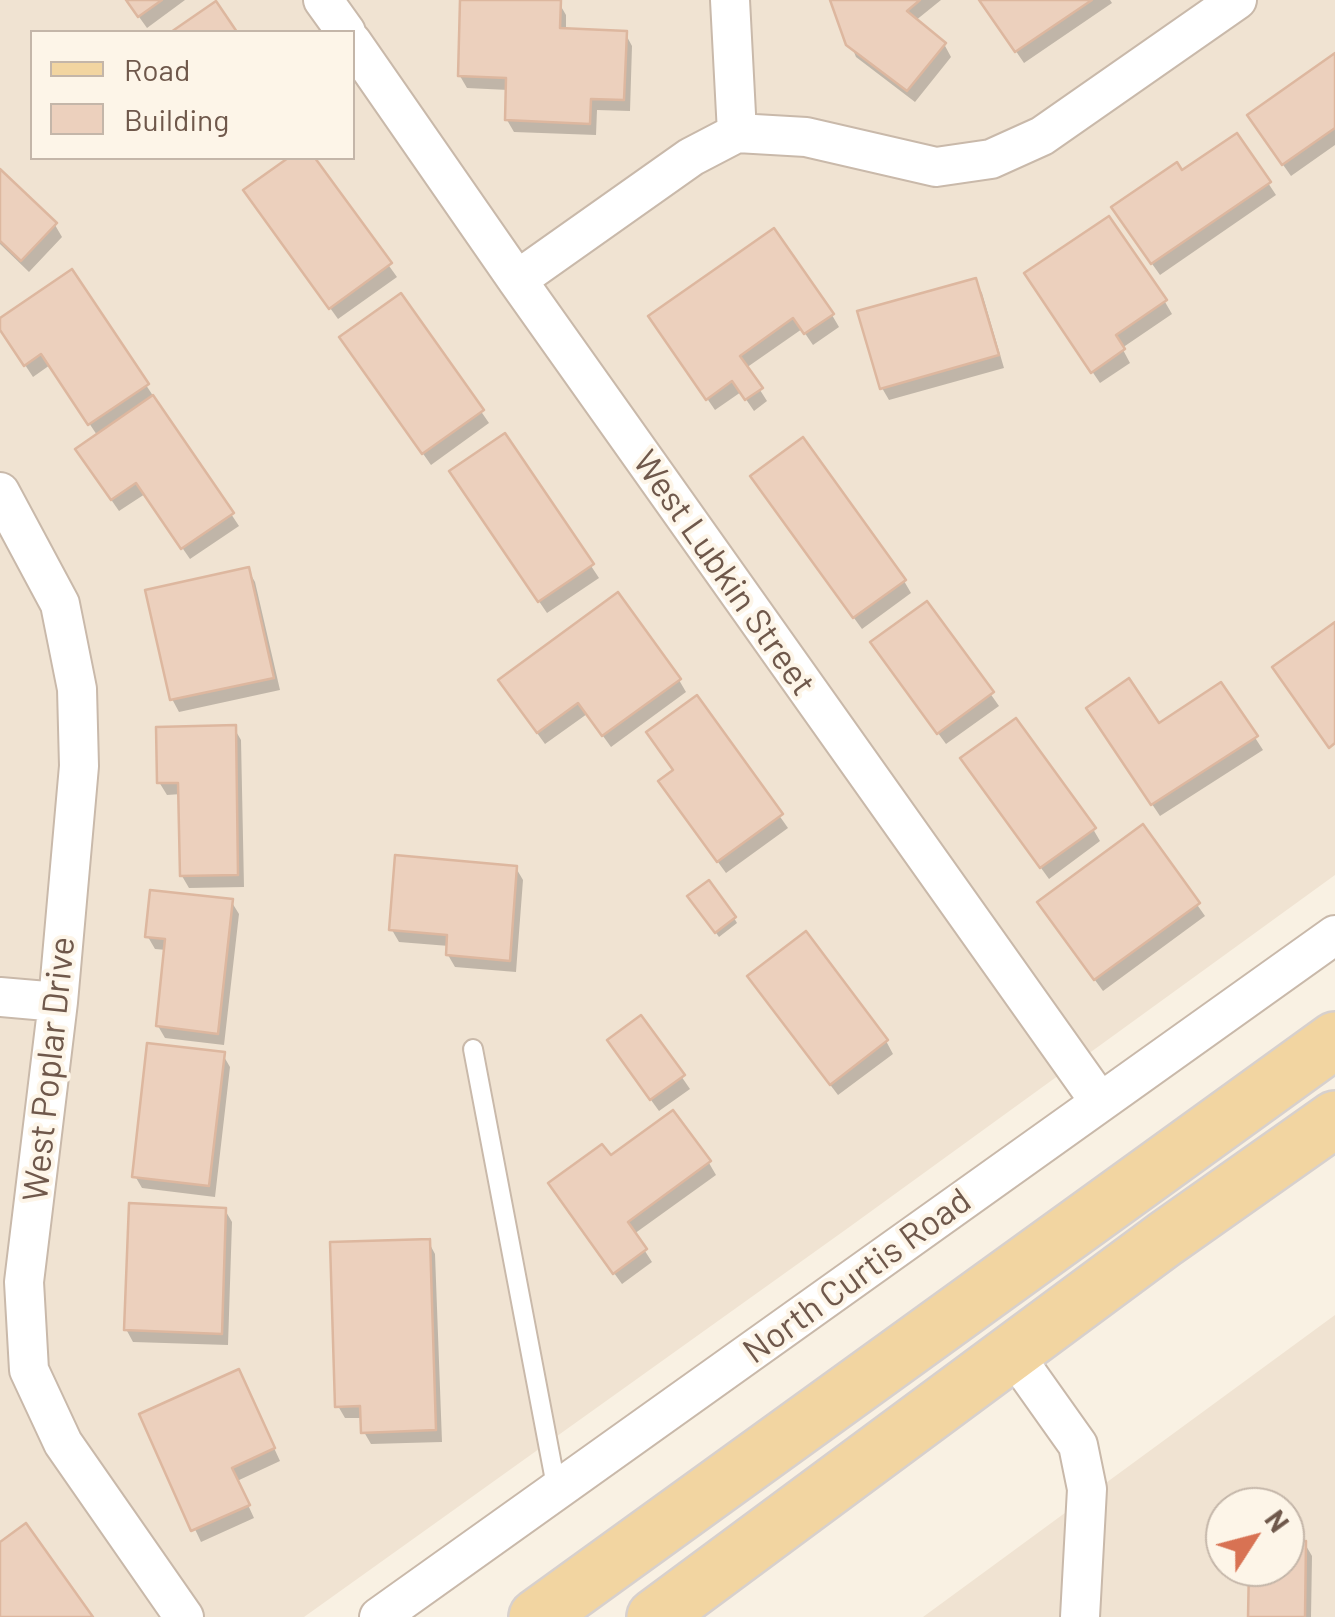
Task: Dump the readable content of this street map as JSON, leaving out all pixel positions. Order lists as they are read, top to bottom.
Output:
{
  "streets": {
    "street": ["West Lubkin Street", "West Poplar Drive", "North Curtis Road"]
  },
  "crossings": [
    ["West Lubkin Street", "North Curtis Road"]
  ],
  "legend": ["Road", "Building"],
  "north": "top right"
}
